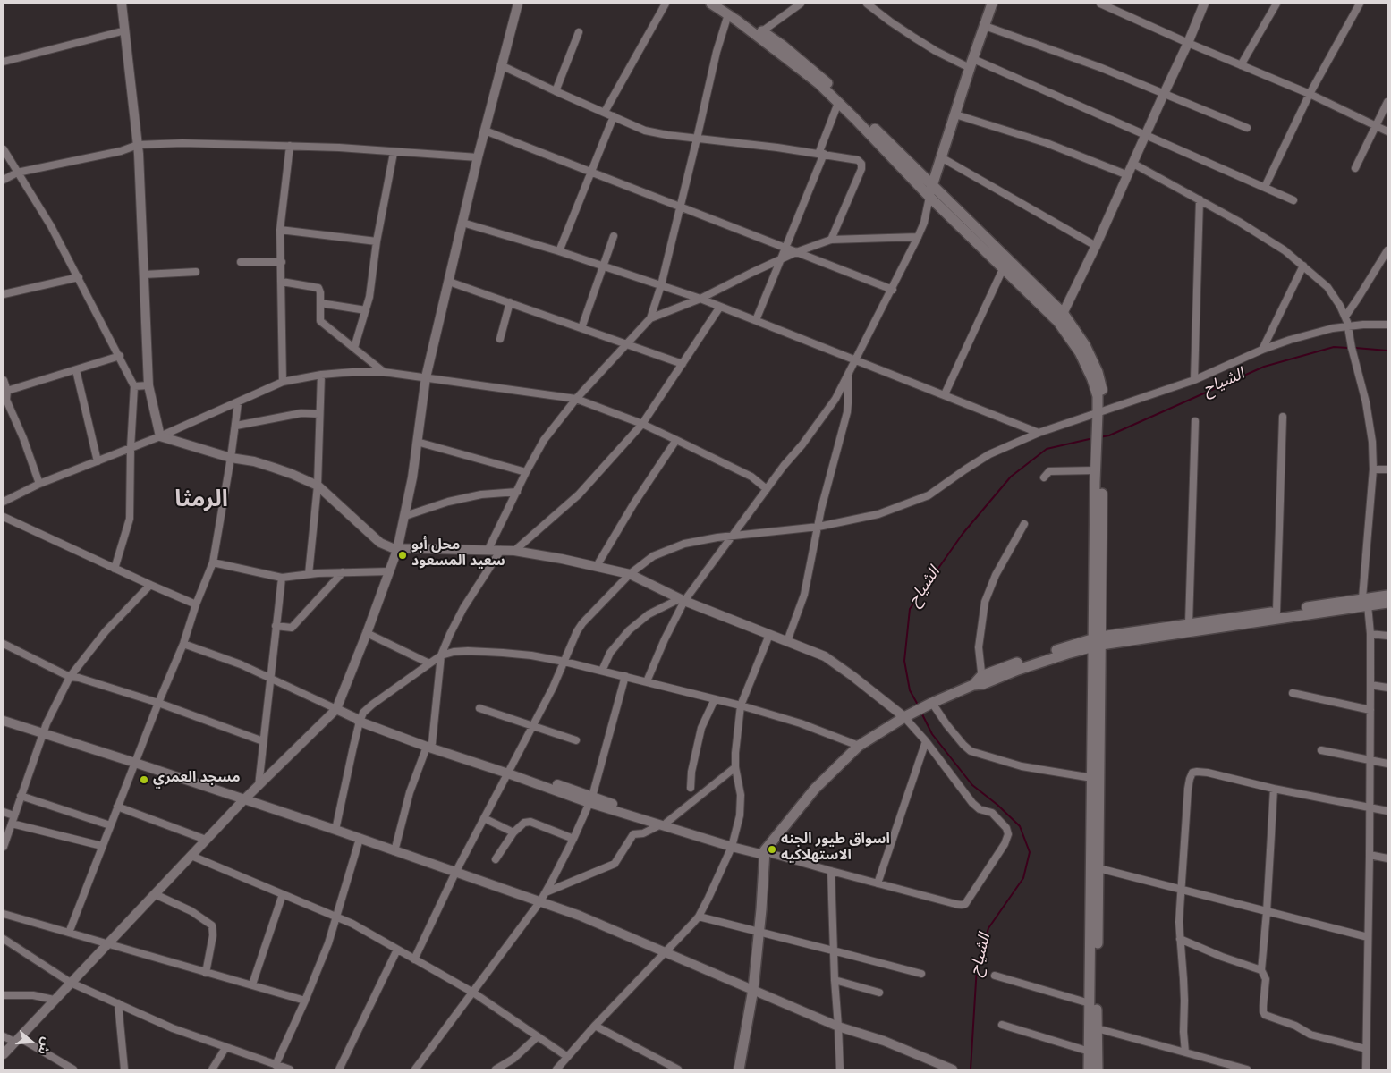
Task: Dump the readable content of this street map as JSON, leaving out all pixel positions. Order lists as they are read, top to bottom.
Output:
{
  "districts": ["الرمثا"],
  "water": ["الشياح"],
  "places": ["محل أبو سعيد المسعود", "مسجد العمري", "اسواق طيور الجنه الاستهلاكيه"],
  "north": "right"
}
